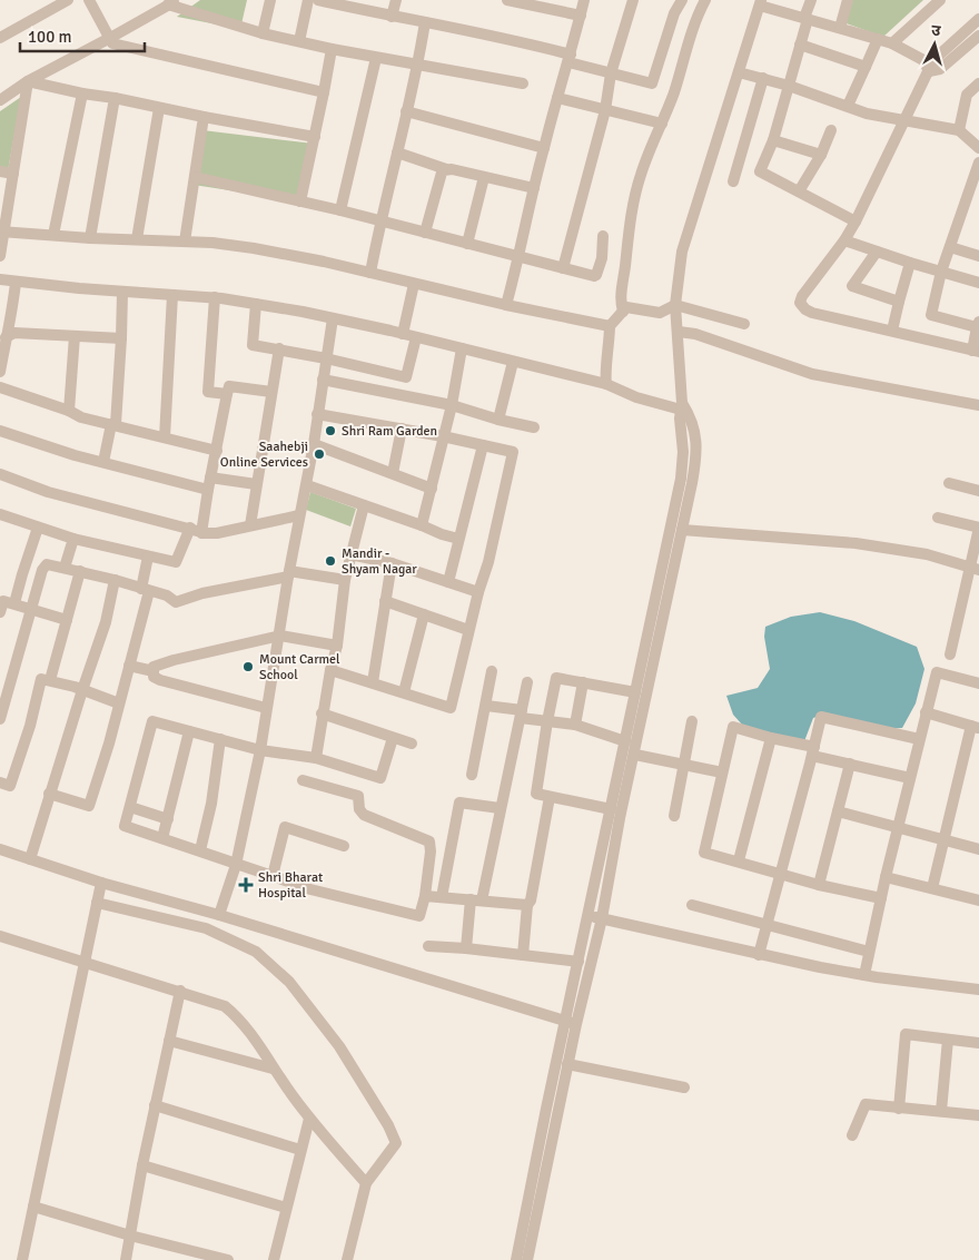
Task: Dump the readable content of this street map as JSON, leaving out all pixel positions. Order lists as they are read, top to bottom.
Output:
{
  "places": {
    "other": [
      "Shri Ram Garden",
      "Saahebji Online Services",
      "Mandir - Shyam Nagar",
      "Mount Carmel School"
    ],
    "health": ["Shri Bharat Hospital"]
  },
  "scale_bar": "100 m",
  "north": "top"
}
